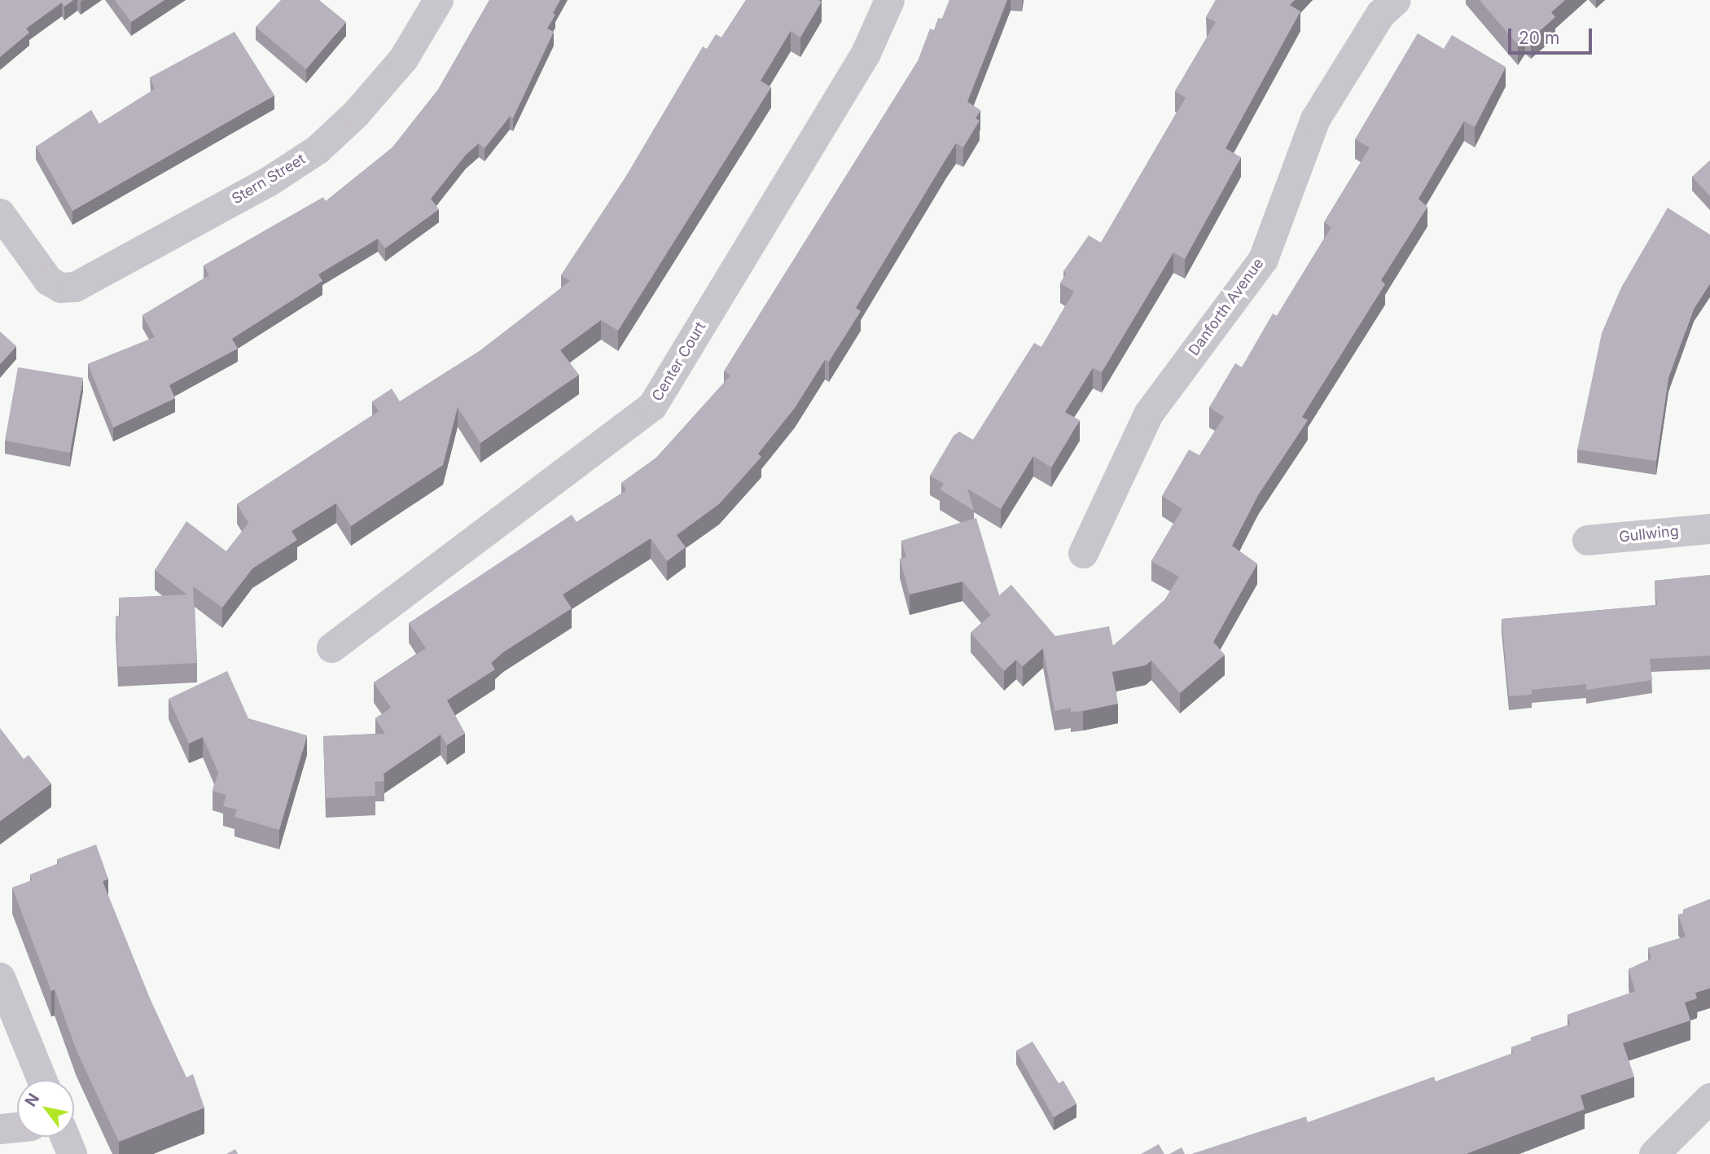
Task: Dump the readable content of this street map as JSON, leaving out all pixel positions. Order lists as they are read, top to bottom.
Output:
{
  "streets": {
    "street": [
      "Stern Street",
      "Danforth Avenue",
      "Center Court",
      "Gullwing"
    ]
  },
  "scale_bar": "20 m",
  "north": "top left"
}
